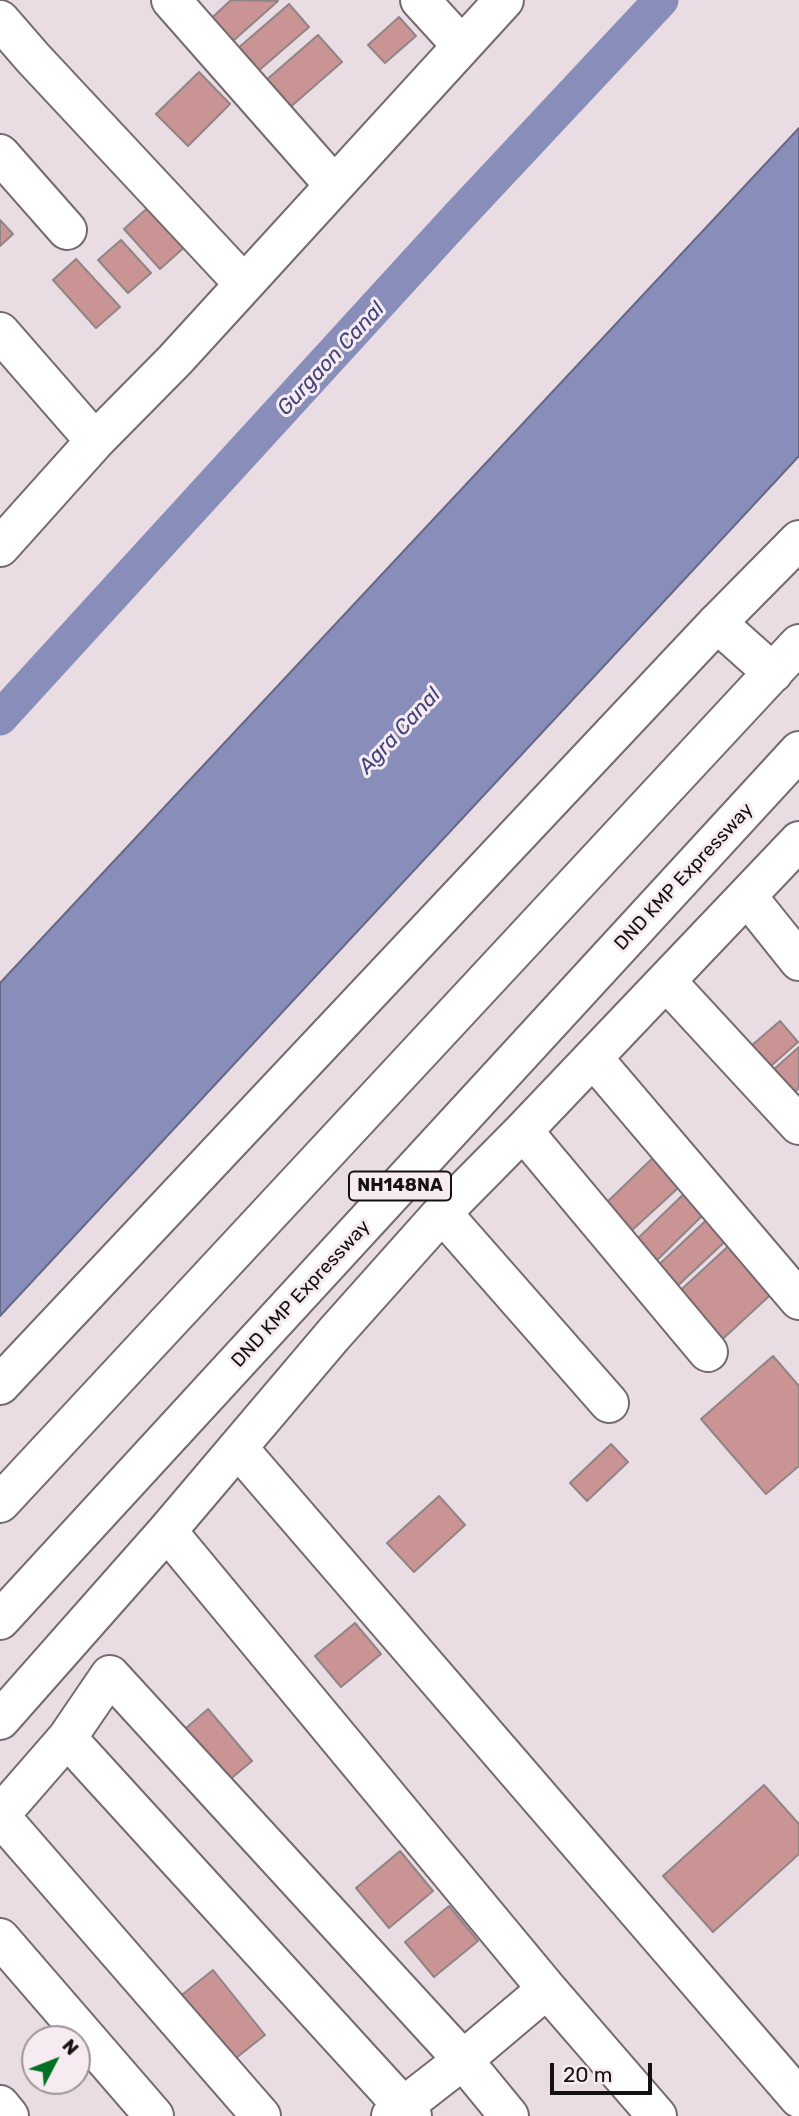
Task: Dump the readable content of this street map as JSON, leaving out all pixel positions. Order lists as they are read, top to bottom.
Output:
{
  "streets": {
    "main road": ["DND KMP Expressway", "NH148NA"]
  },
  "water": ["Gurgaon Canal", "Agra Canal"],
  "scale_bar": "20 m",
  "north": "top right"
}
